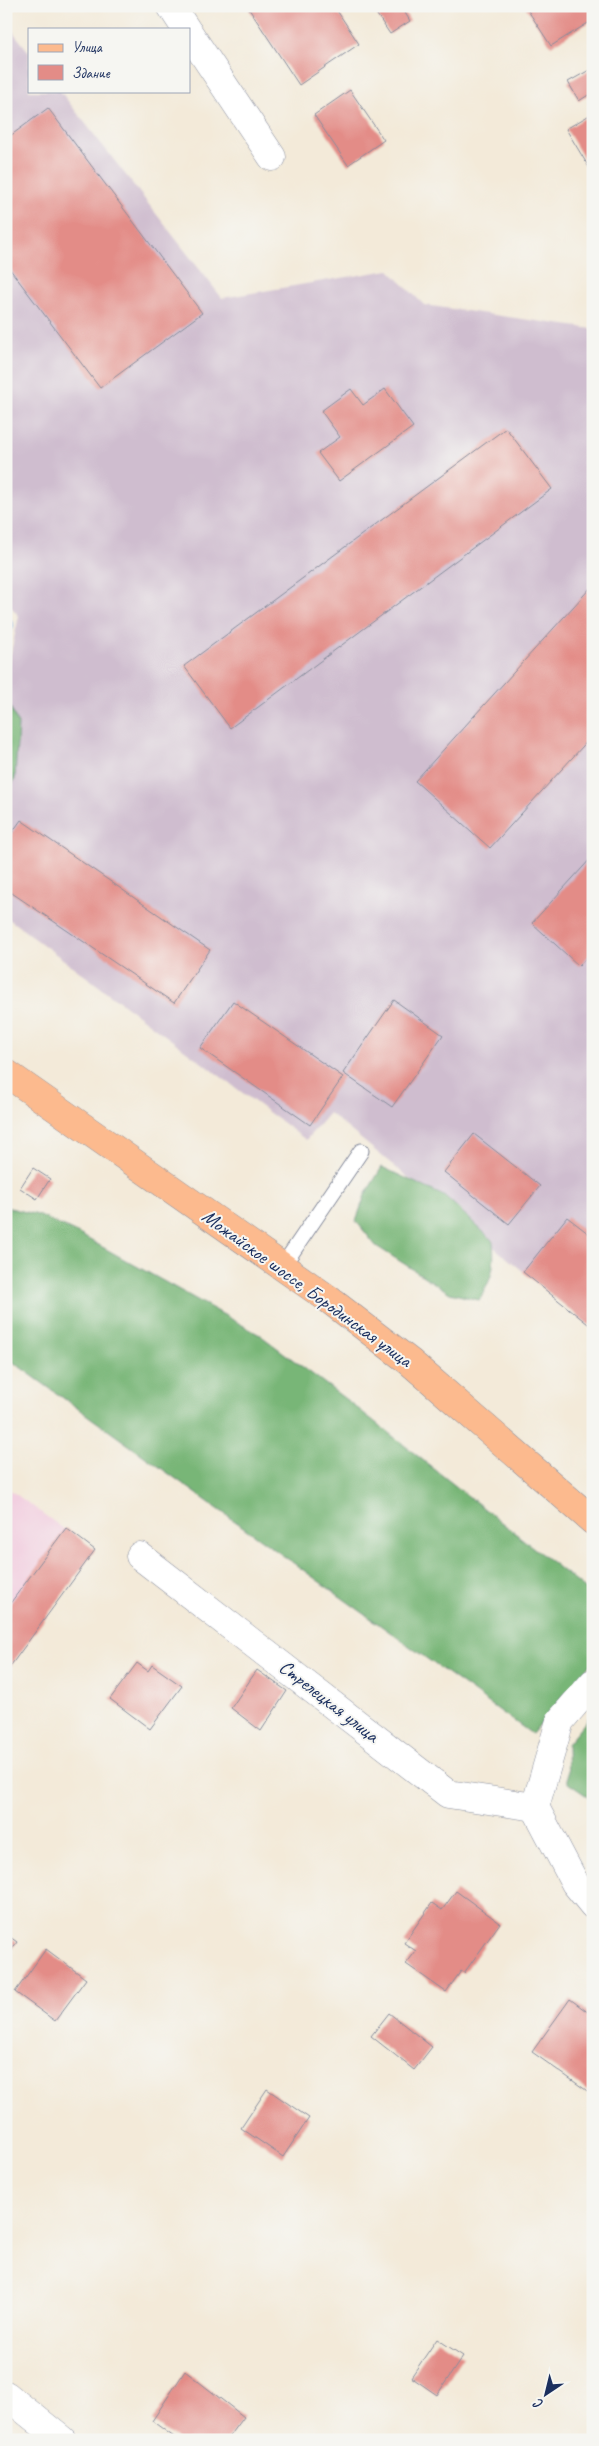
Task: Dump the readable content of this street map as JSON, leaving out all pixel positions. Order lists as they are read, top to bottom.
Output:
{
  "streets": {
    "main road": ["Можайское шоссе, Бородинская улица"],
    "street": ["Стрелецкая улица"]
  },
  "legend": ["Улица", "Здание"],
  "north": "bottom left"
}
